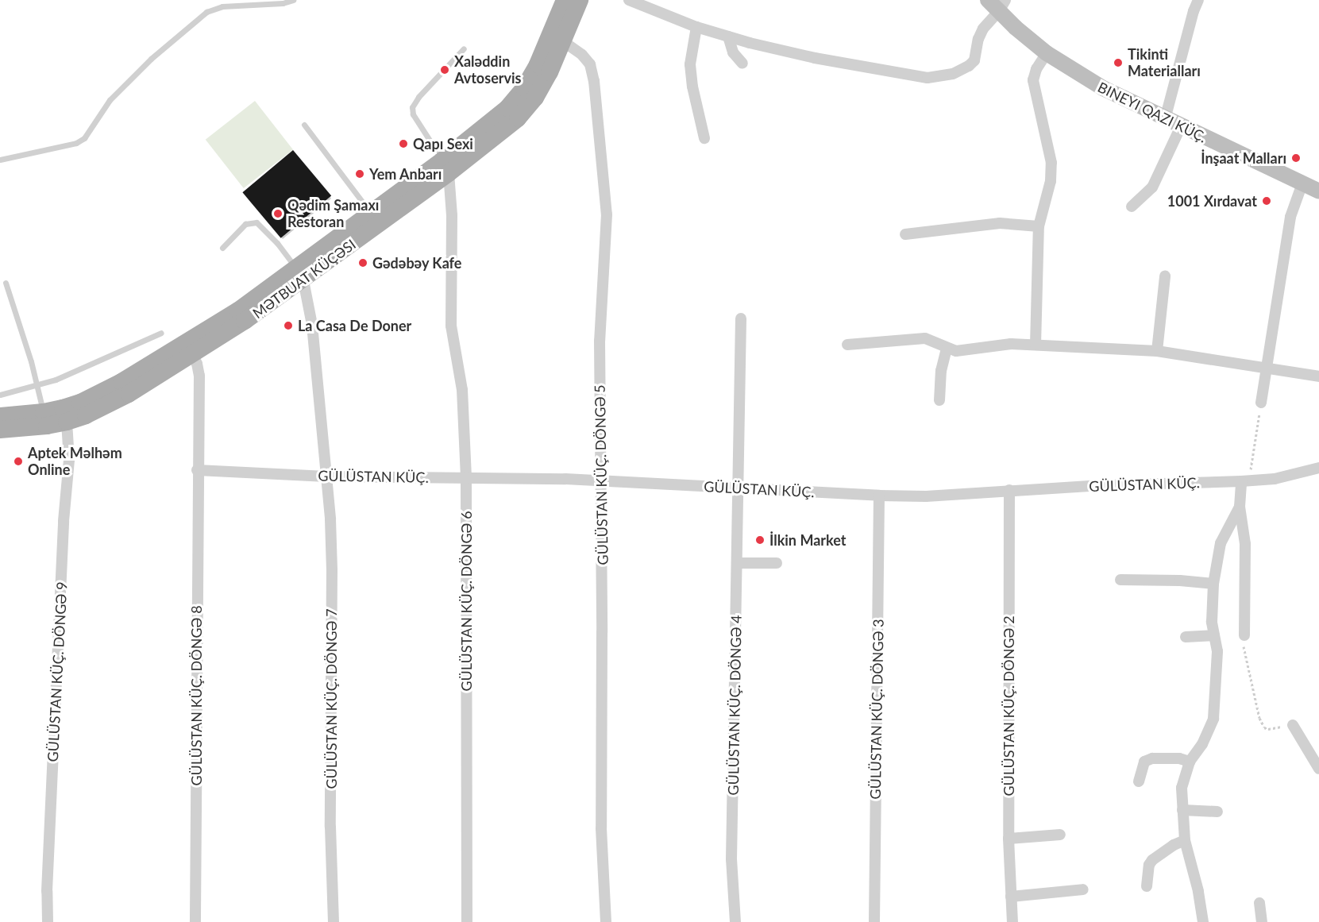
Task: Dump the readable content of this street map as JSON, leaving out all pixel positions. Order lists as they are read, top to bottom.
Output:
{
  "streets": {
    "main road": ["BINEYI QAZI KÜÇ.", "MƏTBUAT KÜÇƏSI"],
    "street": [
      "GÜLÜSTAN KÜÇ. DÖNGƏ 5",
      "GÜLÜSTAN KÜÇ.",
      "GÜLÜSTAN KÜÇ. DÖNGƏ 6",
      "GÜLÜSTAN KÜÇ. DÖNGƏ 9",
      "GÜLÜSTAN KÜÇ. DÖNGƏ 8",
      "GÜLÜSTAN KÜÇ. DÖNGƏ 7",
      "GÜLÜSTAN KÜÇ. DÖNGƏ 4",
      "GÜLÜSTAN KÜÇ. DÖNGƏ 2",
      "GÜLÜSTAN KÜÇ. DÖNGƏ 3"
    ]
  },
  "crossings": [
    ["MƏTBUAT KÜÇƏSI", "GÜLÜSTAN KÜÇ. DÖNGƏ 5"],
    ["MƏTBUAT KÜÇƏSI", "GÜLÜSTAN KÜÇ. DÖNGƏ 6"],
    ["MƏTBUAT KÜÇƏSI", "GÜLÜSTAN KÜÇ. DÖNGƏ 9"],
    ["MƏTBUAT KÜÇƏSI", "GÜLÜSTAN KÜÇ. DÖNGƏ 8"],
    ["MƏTBUAT KÜÇƏSI", "GÜLÜSTAN KÜÇ. DÖNGƏ 7"],
    ["GÜLÜSTAN KÜÇ. DÖNGƏ 5", "GÜLÜSTAN KÜÇ."],
    ["GÜLÜSTAN KÜÇ.", "GÜLÜSTAN KÜÇ. DÖNGƏ 6"],
    ["GÜLÜSTAN KÜÇ.", "GÜLÜSTAN KÜÇ. DÖNGƏ 8"],
    ["GÜLÜSTAN KÜÇ.", "GÜLÜSTAN KÜÇ. DÖNGƏ 7"],
    ["GÜLÜSTAN KÜÇ.", "GÜLÜSTAN KÜÇ. DÖNGƏ 4"],
    ["GÜLÜSTAN KÜÇ.", "GÜLÜSTAN KÜÇ. DÖNGƏ 2"],
    ["GÜLÜSTAN KÜÇ.", "GÜLÜSTAN KÜÇ. DÖNGƏ 3"]
  ],
  "places": [
    "Tikinti Materialları",
    "Xaləddin Avtoservis",
    "Qapı Sexi",
    "İnşaat Malları",
    "Yem Anbarı",
    "1001 Xırdavat",
    "Qədim Şamaxı Restoran",
    "Gədəbəy Kafe",
    "La Casa De Doner",
    "Aptek Mәlhәm Online",
    "İlkin Market"
  ]
}
